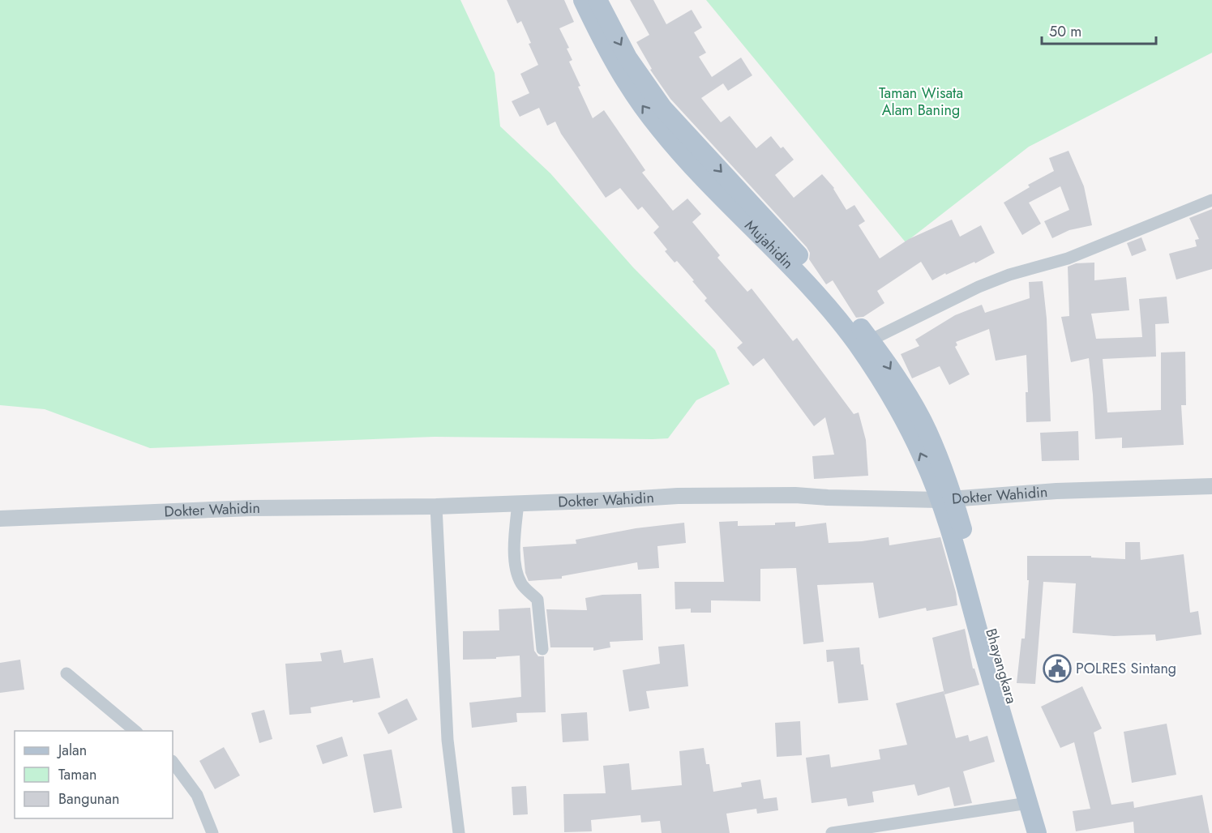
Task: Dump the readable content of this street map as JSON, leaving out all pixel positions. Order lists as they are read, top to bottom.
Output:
{
  "streets": {
    "main road": ["Mujahidin", "Bhayangkara"],
    "street": ["Dokter Wahidin"]
  },
  "crossings": [
    ["Mujahidin", "Dokter Wahidin"],
    ["Mujahidin", "Bhayangkara"],
    ["Dokter Wahidin", "Bhayangkara"]
  ],
  "parks": ["Taman Wisata Alam Baning"],
  "places": {
    "public building": ["POLRES Sintang"]
  },
  "legend": ["Jalan", "Taman", "Bangunan"],
  "scale_bar": "50 m"
}
